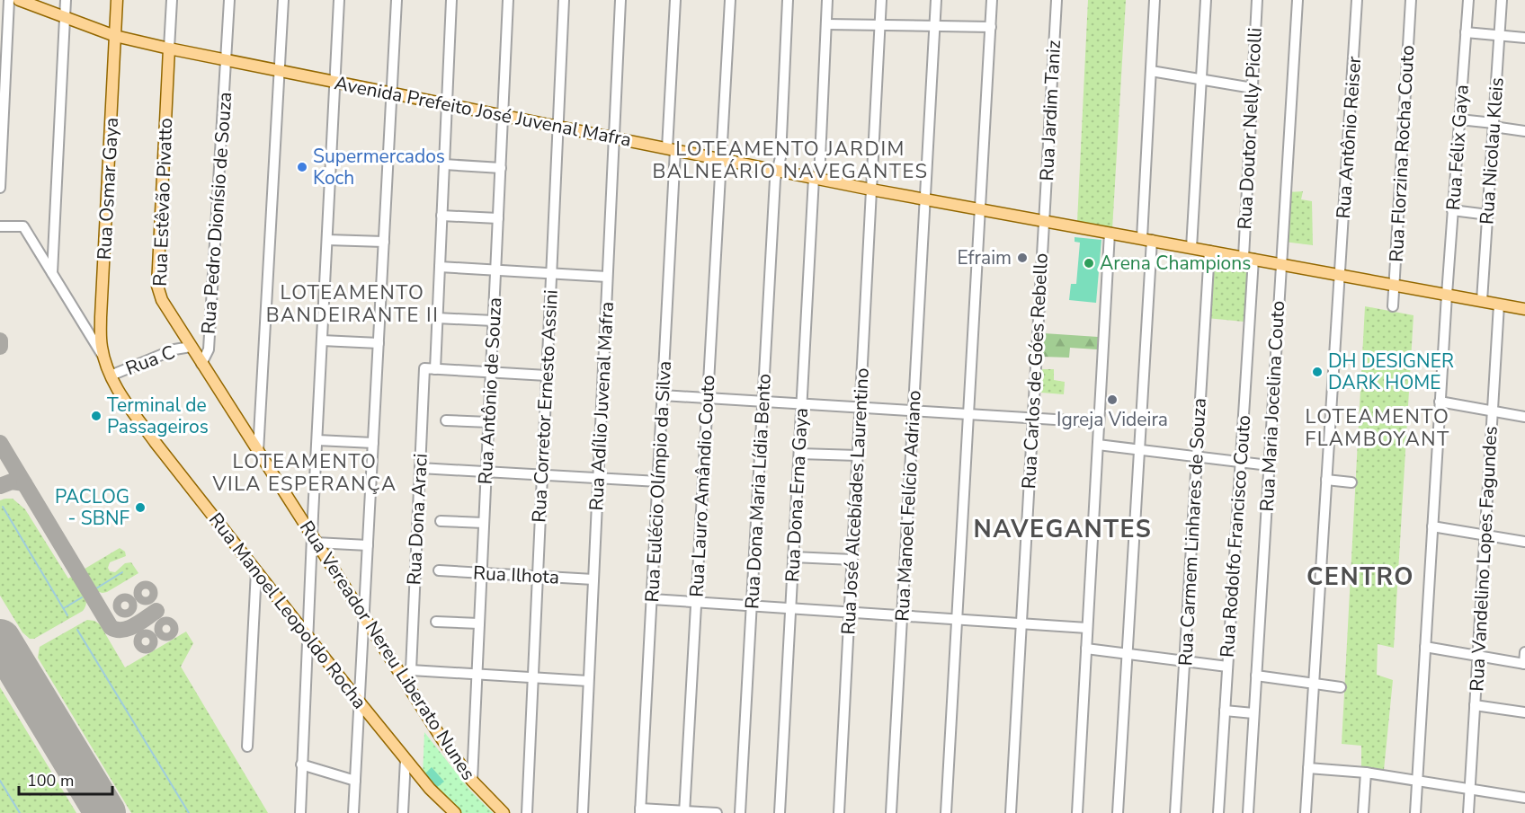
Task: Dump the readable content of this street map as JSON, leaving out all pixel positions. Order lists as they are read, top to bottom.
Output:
{
  "streets": {
    "main road": [
      "Avenida Prefeito José Juvenal Mafra",
      "Rua Osmar Gaya",
      "Rua Estêvão Pivatto",
      "Rua Manoel Leopoldo Rocha",
      "Rua Vereador Nereu Liberato Nunes"
    ],
    "street": [
      "Rua Jardim Taniz",
      "Rua Doutor Nelly Picolli",
      "Rua Antônio Reiser",
      "Rua Félix Gaya",
      "Rua Nicolau Kleis",
      "Rua Florzina Rocha Couto",
      "Rua Pedro Dionísio de Souza",
      "Rua C",
      "Rua Carlos de Góes Rebello",
      "Rua Antônio de Souza",
      "Rua Corretor Ernesto Assini",
      "Rua Adílio Juvenal Mafra",
      "Rua Maria Jocelina Couto",
      "Rua Eulécio Olímpio da Silva",
      "Rua Lauro Amândio Couto",
      "Rua Dona Maria Lídia Bento",
      "Rua Dona Erna Gaya",
      "Rua José Alcebíades Laurentino",
      "Rua Manoel Felício Adriano",
      "Rua Dona Araci",
      "Rua Carmem Linhares de Souza",
      "Rua Rodolfo Francisco Couto",
      "Rua Vandelino Lopes Fagundes",
      "Rua Ilhota"
    ]
  },
  "crossings": [
    ["Rua Jardim Taniz", "Avenida Prefeito José Juvenal Mafra"],
    ["Rua Jardim Taniz", "Rua Carlos de Góes Rebello"],
    ["Avenida Prefeito José Juvenal Mafra", "Rua Doutor Nelly Picolli"],
    ["Avenida Prefeito José Juvenal Mafra", "Rua Antônio Reiser"],
    ["Avenida Prefeito José Juvenal Mafra", "Rua Félix Gaya"],
    ["Avenida Prefeito José Juvenal Mafra", "Rua Nicolau Kleis"],
    ["Avenida Prefeito José Juvenal Mafra", "Rua Florzina Rocha Couto"],
    ["Avenida Prefeito José Juvenal Mafra", "Rua Osmar Gaya"],
    ["Avenida Prefeito José Juvenal Mafra", "Rua Estêvão Pivatto"],
    ["Avenida Prefeito José Juvenal Mafra", "Rua Pedro Dionísio de Souza"],
    ["Avenida Prefeito José Juvenal Mafra", "Rua Carlos de Góes Rebello"],
    ["Avenida Prefeito José Juvenal Mafra", "Rua Antônio de Souza"],
    ["Avenida Prefeito José Juvenal Mafra", "Rua Corretor Ernesto Assini"],
    ["Avenida Prefeito José Juvenal Mafra", "Rua Adílio Juvenal Mafra"],
    ["Avenida Prefeito José Juvenal Mafra", "Rua Maria Jocelina Couto"],
    ["Avenida Prefeito José Juvenal Mafra", "Rua Eulécio Olímpio da Silva"],
    ["Avenida Prefeito José Juvenal Mafra", "Rua Lauro Amândio Couto"],
    ["Avenida Prefeito José Juvenal Mafra", "Rua Dona Maria Lídia Bento"],
    ["Avenida Prefeito José Juvenal Mafra", "Rua Dona Erna Gaya"],
    ["Avenida Prefeito José Juvenal Mafra", "Rua José Alcebíades Laurentino"],
    ["Avenida Prefeito José Juvenal Mafra", "Rua Manoel Felício Adriano"],
    ["Avenida Prefeito José Juvenal Mafra", "Rua Carmem Linhares de Souza"],
    ["Avenida Prefeito José Juvenal Mafra", "Rua Rodolfo Francisco Couto"],
    ["Avenida Prefeito José Juvenal Mafra", "Rua Vandelino Lopes Fagundes"],
    ["Rua Doutor Nelly Picolli", "Rua Rodolfo Francisco Couto"],
    ["Rua Osmar Gaya", "Rua C"],
    ["Rua Osmar Gaya", "Rua Manoel Leopoldo Rocha"],
    ["Rua Estêvão Pivatto", "Rua C"],
    ["Rua Estêvão Pivatto", "Rua Vereador Nereu Liberato Nunes"],
    ["Rua Pedro Dionísio de Souza", "Rua Vereador Nereu Liberato Nunes"],
    ["Rua C", "Rua Manoel Leopoldo Rocha"],
    ["Rua C", "Rua Vereador Nereu Liberato Nunes"],
    ["Rua Antônio de Souza", "Rua Ilhota"],
    ["Rua Antônio de Souza", "Rua Vereador Nereu Liberato Nunes"],
    ["Rua Corretor Ernesto Assini", "Rua Ilhota"],
    ["Rua Adílio Juvenal Mafra", "Rua Ilhota"],
    ["Rua Dona Araci", "Rua Vereador Nereu Liberato Nunes"]
  ],
  "districts": [
    "LOTEAMENTO JARDIM BALNEÁRIO NAVEGANTES",
    "LOTEAMENTO BANDEIRANTE II",
    "LOTEAMENTO FLAMBOYANT",
    "LOTEAMENTO VILA ESPERANÇA",
    "NAVEGANTES",
    "CENTRO"
  ],
  "places": [
    "Supermercados Koch",
    "Efraim",
    "Arena Champions",
    "DH DESIGNER DARK HOME",
    "Igreja Videira",
    "Terminal de Passageiros",
    "PACLOG - SBNF"
  ],
  "scale_bar": "100 m"
}
